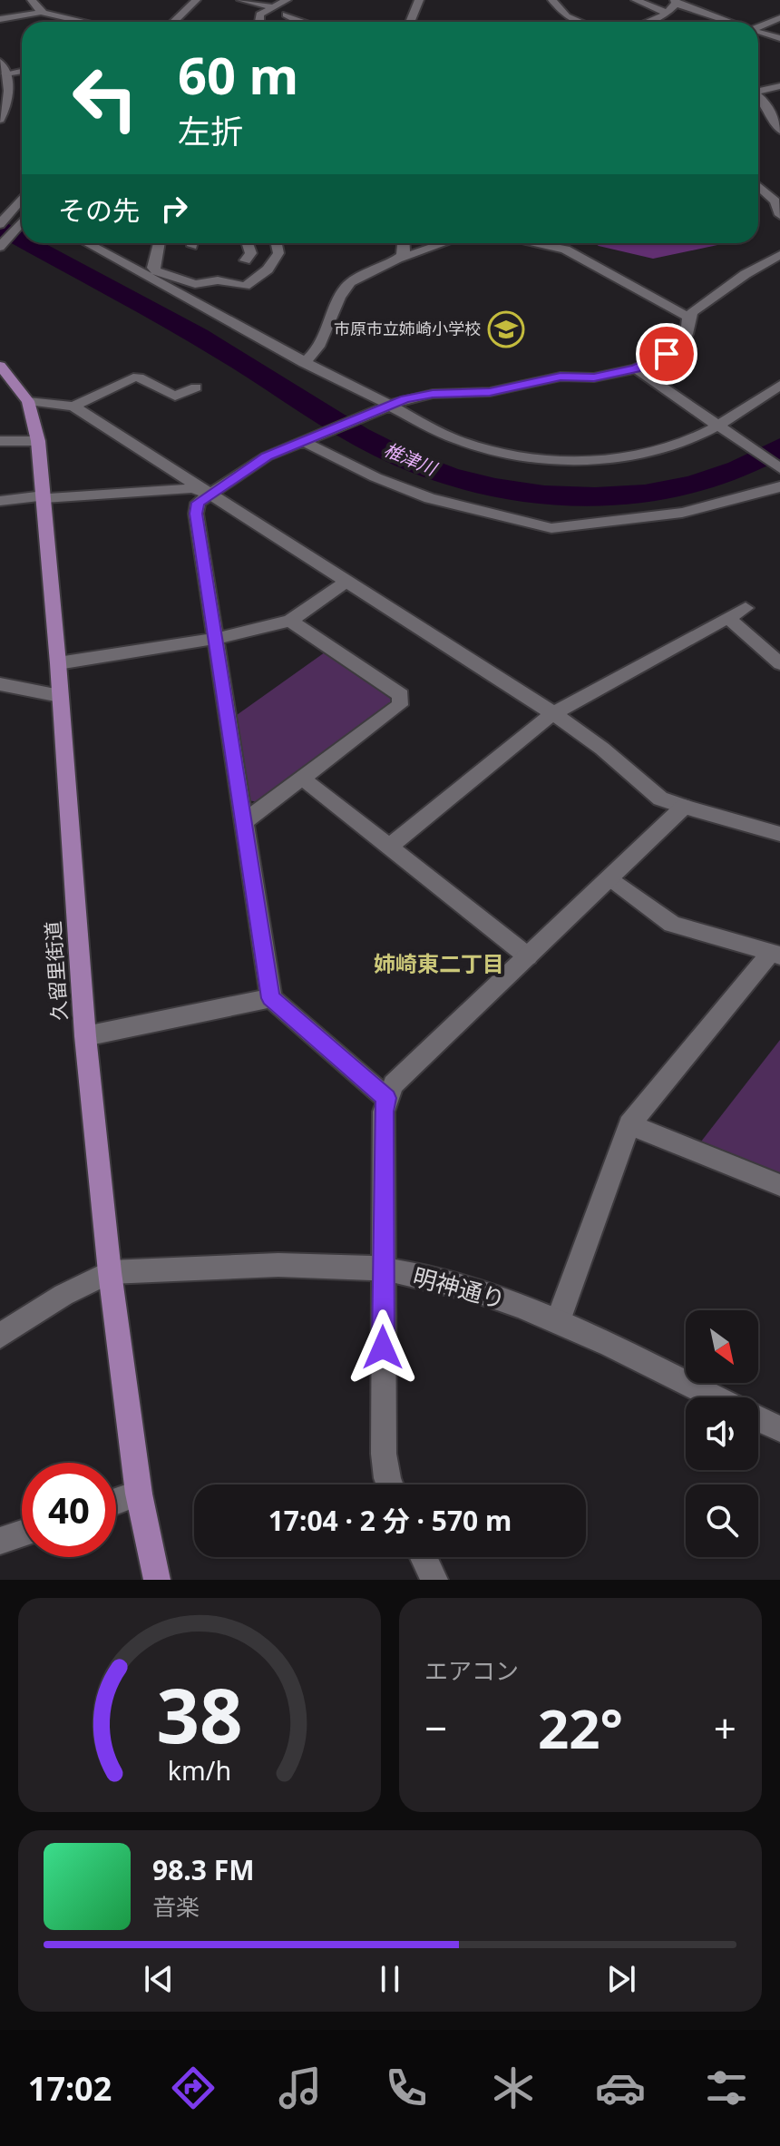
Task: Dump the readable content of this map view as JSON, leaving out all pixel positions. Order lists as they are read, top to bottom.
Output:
{
  "streets": {
    "main road": ["久留里街道"],
    "street": ["明神通り"]
  },
  "crossings": [
    ["久留里街道", "明神通り"]
  ],
  "districts": ["姉崎東二丁目"],
  "water": ["椎津川"],
  "places": {
    "school or university": ["市原市立姉崎小学校"]
  },
  "north": "bottom right",
  "page": {
    "turn": ["60 m", "左折"],
    "then": "その先",
    "limit": "40",
    "trip": "17:04 · 2 分 · 570 m",
    "tile": "エアコン",
    "heat": ["−", "22°", "+"],
    "song": ["98.3 FM", "音楽"],
    "tabs": "17:02",
    "gauge": ["38", "km/h"]
  }
}
